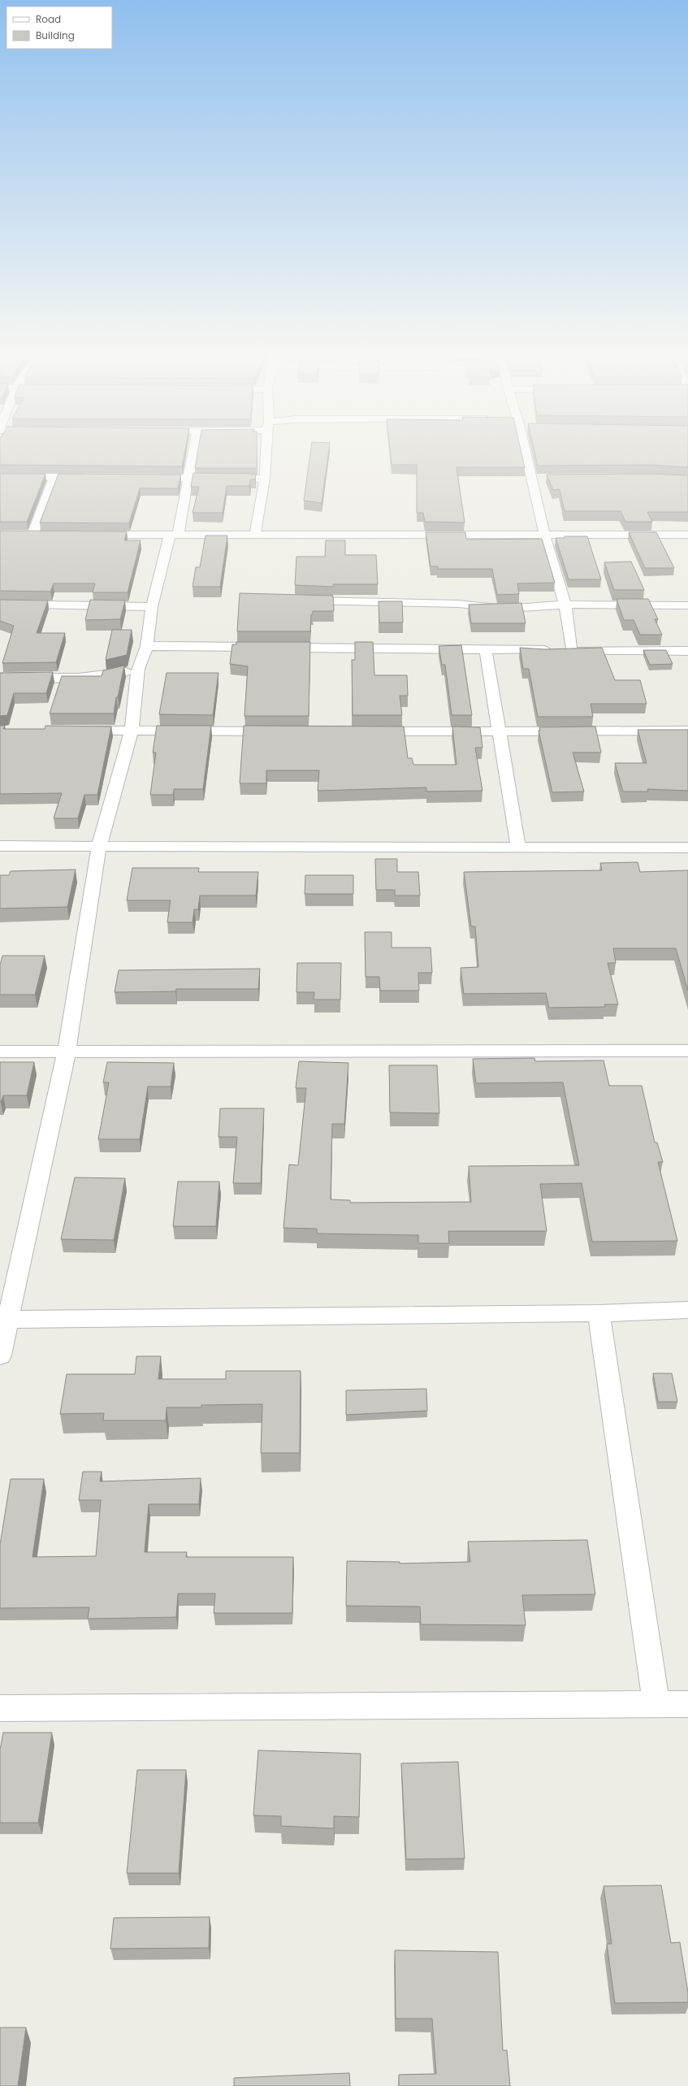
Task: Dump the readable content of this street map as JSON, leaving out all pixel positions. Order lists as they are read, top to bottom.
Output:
{
  "legend": ["Road", "Building"]
}
